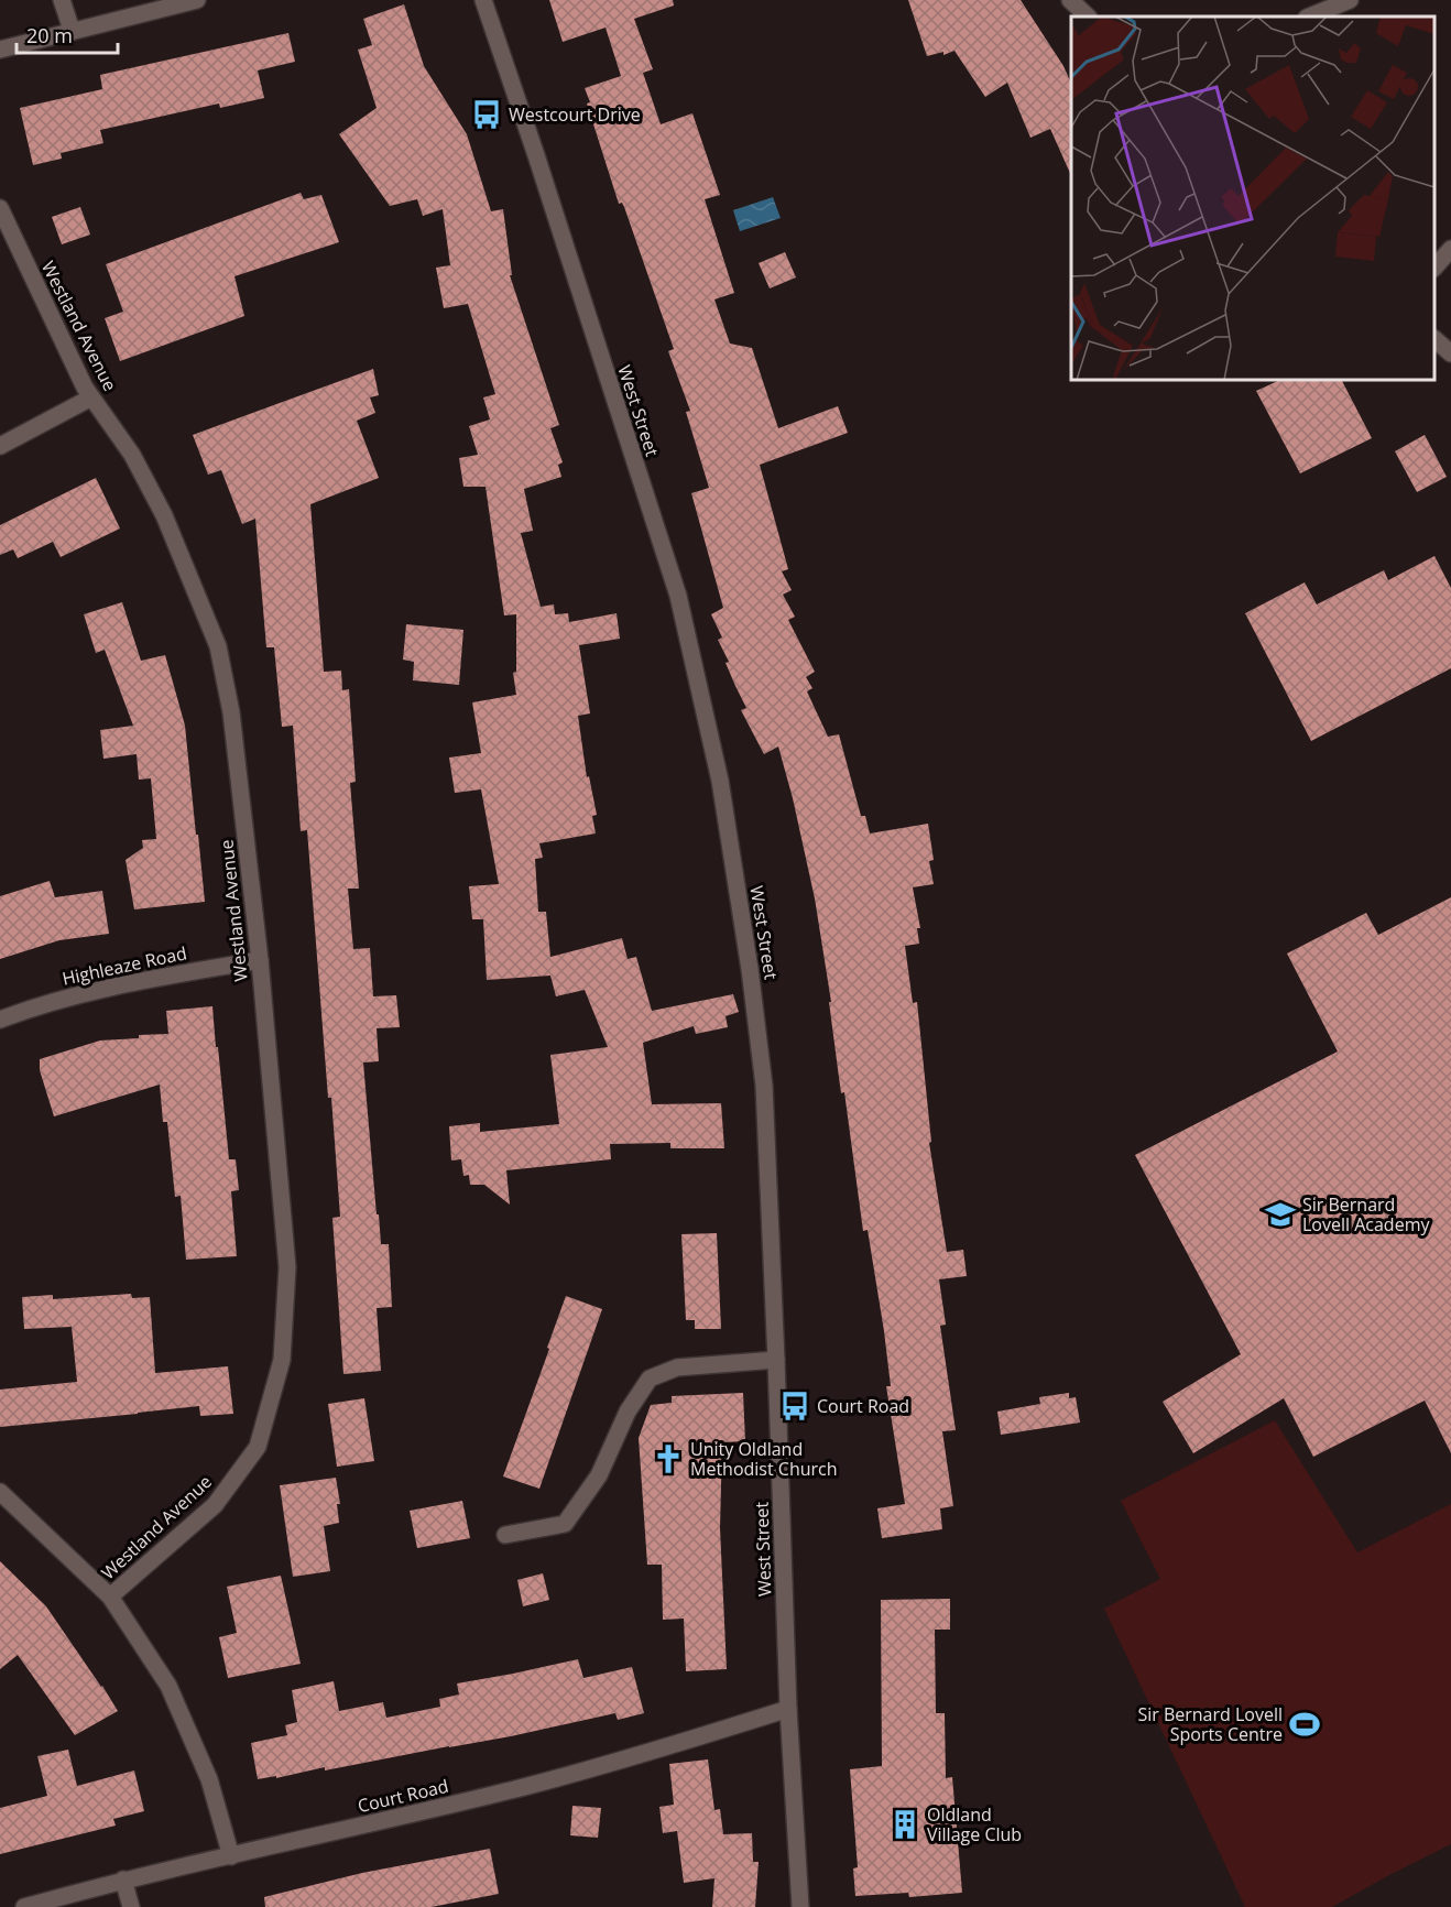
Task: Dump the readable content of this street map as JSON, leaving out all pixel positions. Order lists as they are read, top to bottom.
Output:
{
  "streets": {
    "street": [
      "Westland Avenue",
      "West Street",
      "Highleaze Road",
      "Court Road"
    ]
  },
  "crossings": [
    ["Westland Avenue", "Highleaze Road"],
    ["West Street", "Court Road"]
  ],
  "places": {
    "bus stop": ["Westcourt Drive", "Court Road"],
    "school or university": ["Sir Bernard Lovell Academy"],
    "church": ["Unity Oldland Methodist Church"],
    "sports": ["Sir Bernard Lovell Sports Centre"],
    "building": ["Oldland Village Club"]
  },
  "scale_bar": "20 m"
}
